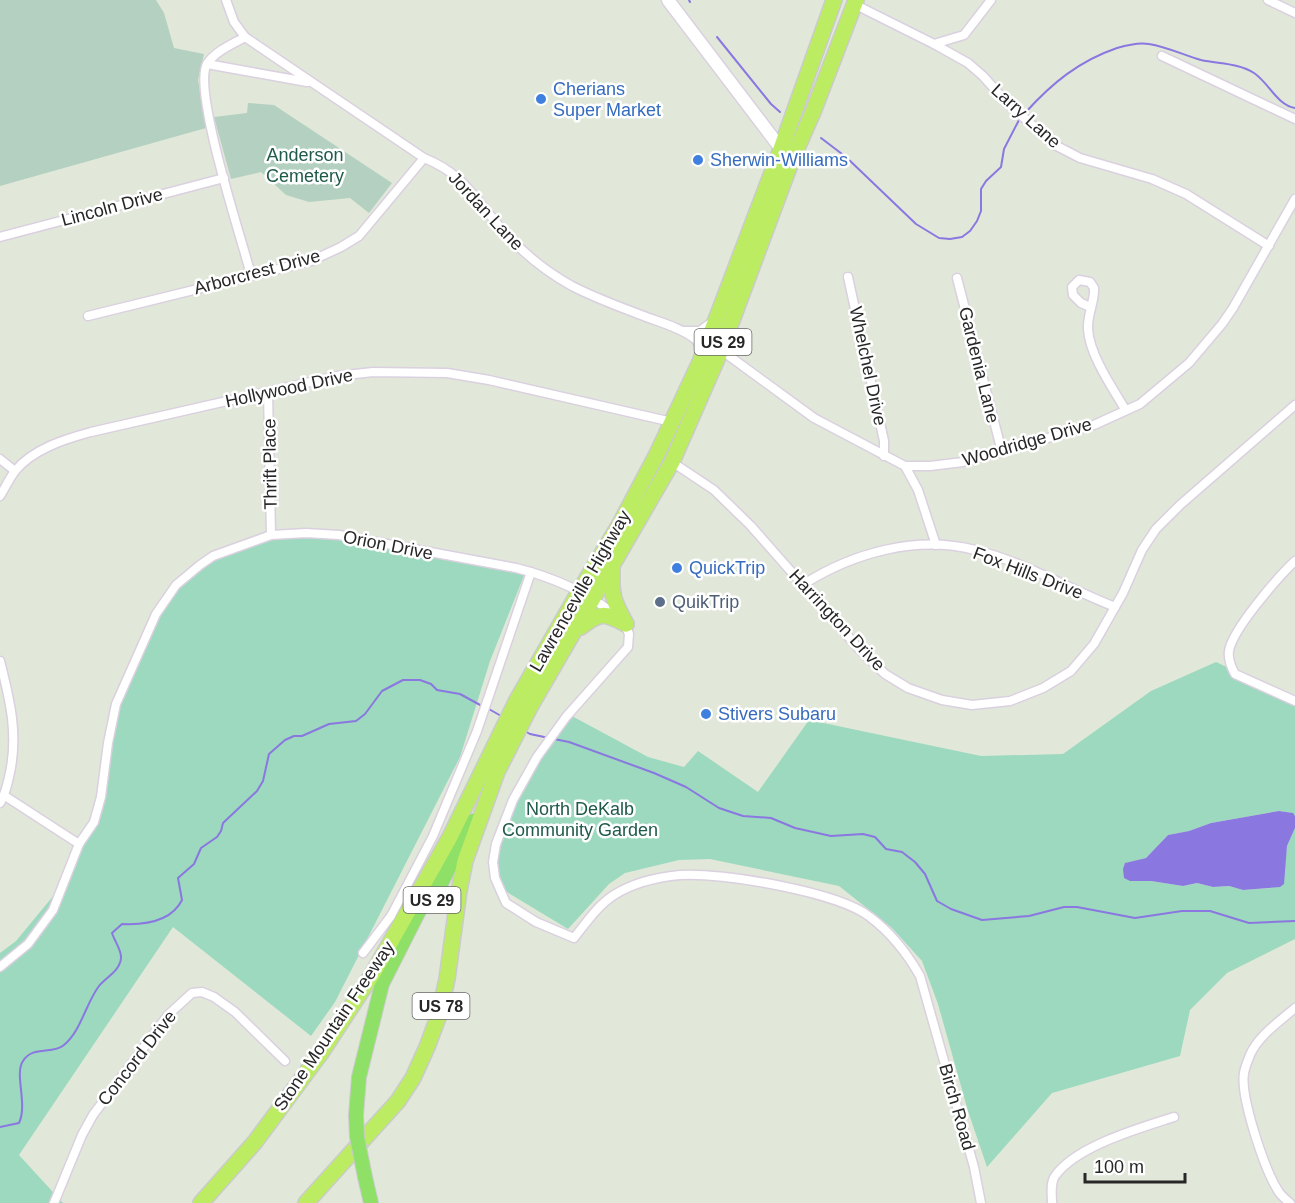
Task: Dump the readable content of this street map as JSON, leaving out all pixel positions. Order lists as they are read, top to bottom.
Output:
{
  "streets": {
    "highway": [
      "US 29",
      "Lawrenceville Highway",
      "US 78",
      "Stone Mountain Freeway"
    ],
    "street": [
      "Larry Lane",
      "Lincoln Drive",
      "Jordan Lane",
      "Arborcrest Drive",
      "Gardenia Lane",
      "Whelchel Drive",
      "Hollywood Drive",
      "Woodridge Drive",
      "Thrift Place",
      "Orion Drive",
      "Fox Hills Drive",
      "Harrington Drive",
      "Concord Drive",
      "Birch Road"
    ]
  },
  "crossings": [
    ["Larry Lane", "US 29"],
    ["Larry Lane", "Woodridge Drive"],
    ["Jordan Lane", "Arborcrest Drive"],
    ["Jordan Lane", "Lawrenceville Highway"],
    ["US 29", "Lawrenceville Highway"],
    ["Gardenia Lane", "Woodridge Drive"],
    ["Whelchel Drive", "Woodridge Drive"],
    ["Hollywood Drive", "Thrift Place"],
    ["Hollywood Drive", "Lawrenceville Highway"],
    ["Woodridge Drive", "Lawrenceville Highway"],
    ["Thrift Place", "Orion Drive"],
    ["Orion Drive", "Lawrenceville Highway"],
    ["Orion Drive", "Birch Road"],
    ["Fox Hills Drive", "Harrington Drive"],
    ["Lawrenceville Highway", "Harrington Drive"],
    ["Lawrenceville Highway", "US 78"],
    ["Lawrenceville Highway", "Stone Mountain Freeway"]
  ],
  "parks": ["Anderson Cemetery", "North DeKalb Community Garden"],
  "places": [
    "Cherians Super Market",
    "Sherwin-Williams",
    "QuickTrip",
    "QuikTrip",
    "Stivers Subaru"
  ],
  "scale_bar": "100 m"
}
